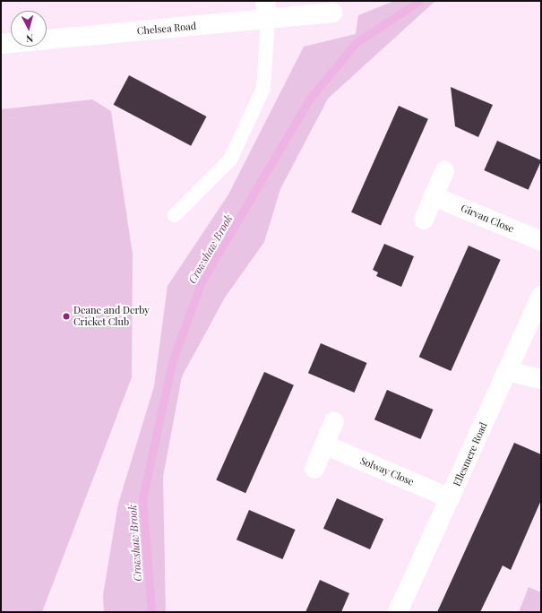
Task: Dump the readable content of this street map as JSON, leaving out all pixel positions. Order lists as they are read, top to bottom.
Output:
{
  "streets": {
    "street": [
      "Chelsea Road",
      "Girvan Close",
      "Ellesmere Road",
      "Solway Close"
    ]
  },
  "crossings": [
    ["Ellesmere Road", "Solway Close"]
  ],
  "water": ["Crowshaw Brook"],
  "places": ["Deane and Derby Cricket Club"],
  "north": "bottom"
}
